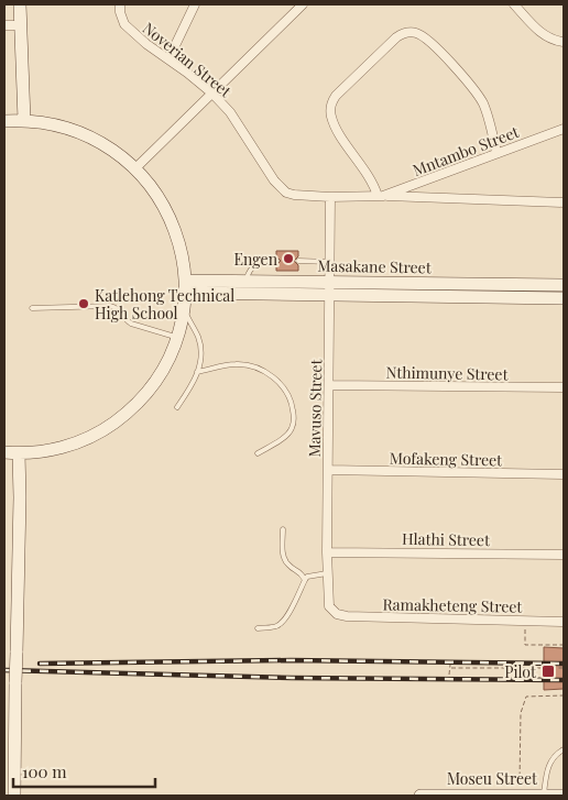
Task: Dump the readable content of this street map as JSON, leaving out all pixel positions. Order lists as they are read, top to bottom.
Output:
{
  "streets": {
    "street": [
      "Noverian Street",
      "Mntambo Street",
      "Masakane Street",
      "Nthimunye Street",
      "Mavuso Street",
      "Mofakeng Street",
      "Hlathi Street",
      "Ramakheteng Street",
      "Moseu Street"
    ]
  },
  "crossings": [
    ["Noverian Street", "Mntambo Street"],
    ["Noverian Street", "Mavuso Street"],
    ["Masakane Street", "Mavuso Street"],
    ["Nthimunye Street", "Mavuso Street"],
    ["Mavuso Street", "Mofakeng Street"],
    ["Mavuso Street", "Hlathi Street"],
    ["Mavuso Street", "Ramakheteng Street"]
  ],
  "places": {
    "other": ["Engen", "Katlehong Technical High School"],
    "transit": ["Pilot"]
  },
  "scale_bar": "100 m"
}
